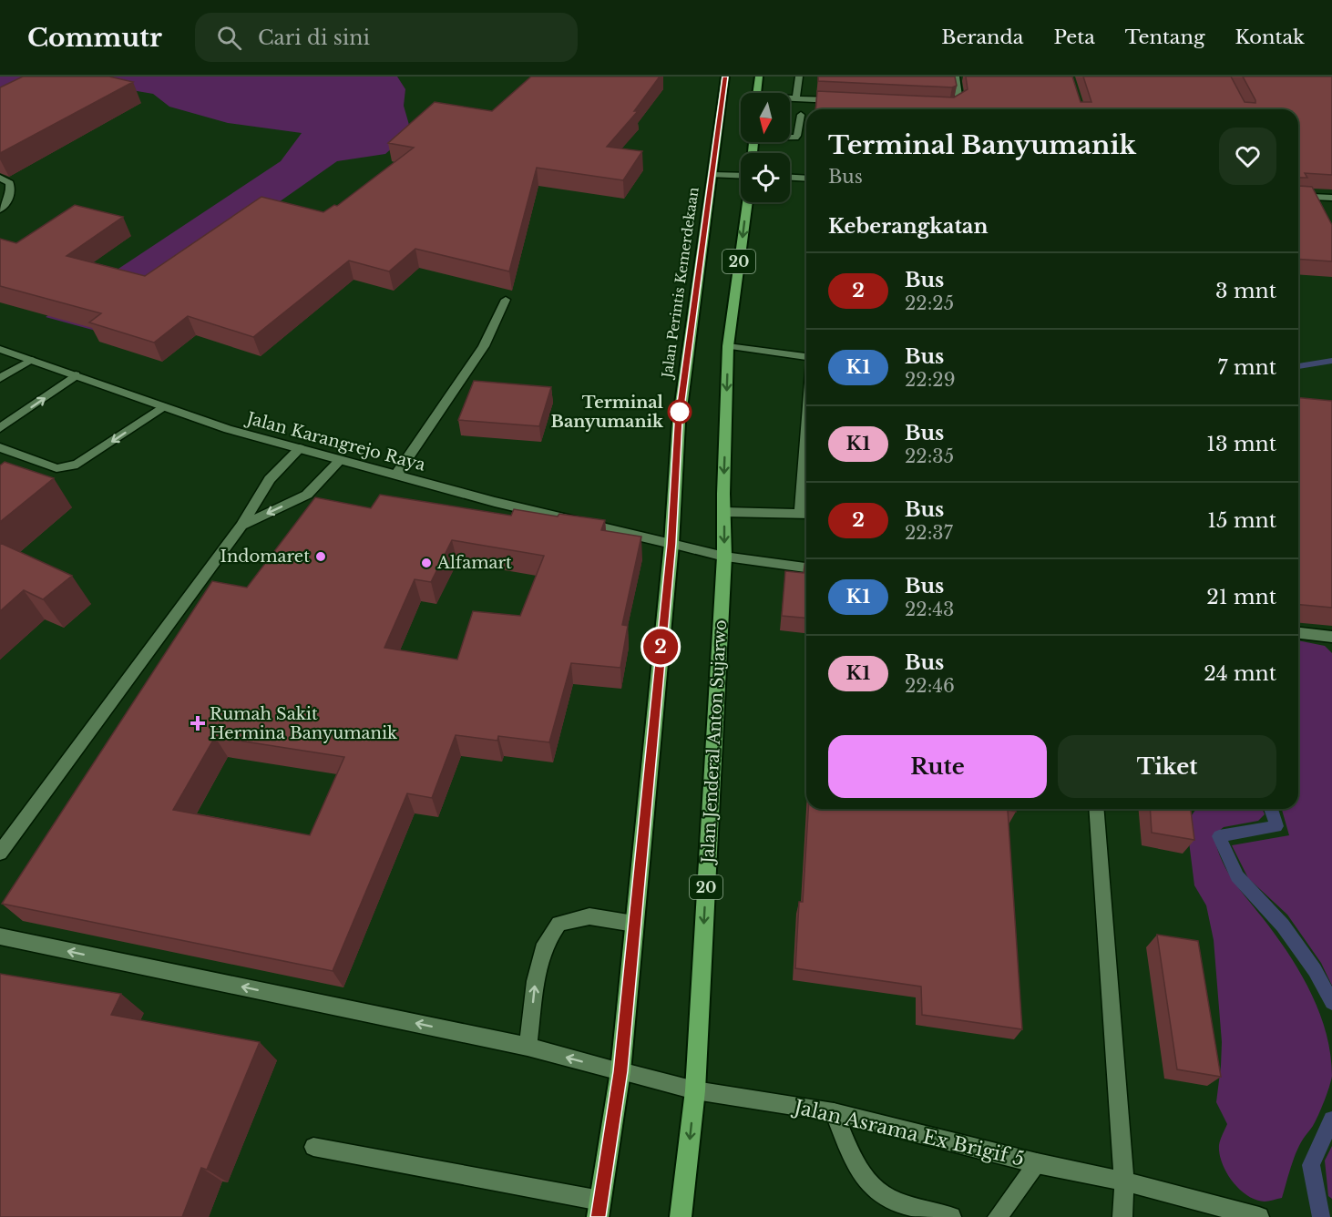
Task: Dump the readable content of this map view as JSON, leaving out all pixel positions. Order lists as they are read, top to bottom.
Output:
{
  "streets": {
    "highway": ["20", "Jalan Perintis Kemerdekaan", "Jalan Jenderal Anton Sujarwo"],
    "street": ["Jalan Karangrejo Raya", "Jalan Asrama Ex Brigif 5"]
  },
  "crossings": [
    ["20", "Jalan Perintis Kemerdekaan"],
    ["20", "Jalan Karangrejo Raya"],
    ["Jalan Perintis Kemerdekaan", "Jalan Karangrejo Raya"],
    ["Jalan Perintis Kemerdekaan", "Jalan Jenderal Anton Sujarwo"],
    ["Jalan Karangrejo Raya", "Jalan Jenderal Anton Sujarwo"],
    ["Jalan Jenderal Anton Sujarwo", "Jalan Asrama Ex Brigif 5"]
  ],
  "places": {
    "other": ["Terminal Banyumanik", "Indomaret", "Alfamart"],
    "health": ["Rumah Sakit Hermina Banyumanik"]
  },
  "lines": ["bus line 2"],
  "north": "bottom",
  "page": {
    "header": "Commutr",
    "search": "Cari di sini",
    "nav": [
      "Beranda",
      "Peta",
      "Tentang",
      "Kontak"
    ],
    "on_map": "2",
    "heading": [
      ["Terminal Banyumanik", "Bus"],
      "Keberangkatan"
    ],
    "list": [
      {
        "mark": "2",
        "name": "Bus",
        "note": "22:25",
        "value": "3 mnt"
      },
      {
        "mark": "K1",
        "name": "Bus",
        "note": "22:29",
        "value": "7 mnt"
      },
      {
        "mark": "K1",
        "name": "Bus",
        "note": "22:35",
        "value": "13 mnt"
      },
      {
        "mark": "2",
        "name": "Bus",
        "note": "22:37",
        "value": "15 mnt"
      },
      {
        "mark": "K1",
        "name": "Bus",
        "note": "22:43",
        "value": "21 mnt"
      },
      {
        "mark": "K1",
        "name": "Bus",
        "note": "22:46",
        "value": "24 mnt"
      }
    ],
    "buttons": ["Rute", "Tiket"]
  }
}
